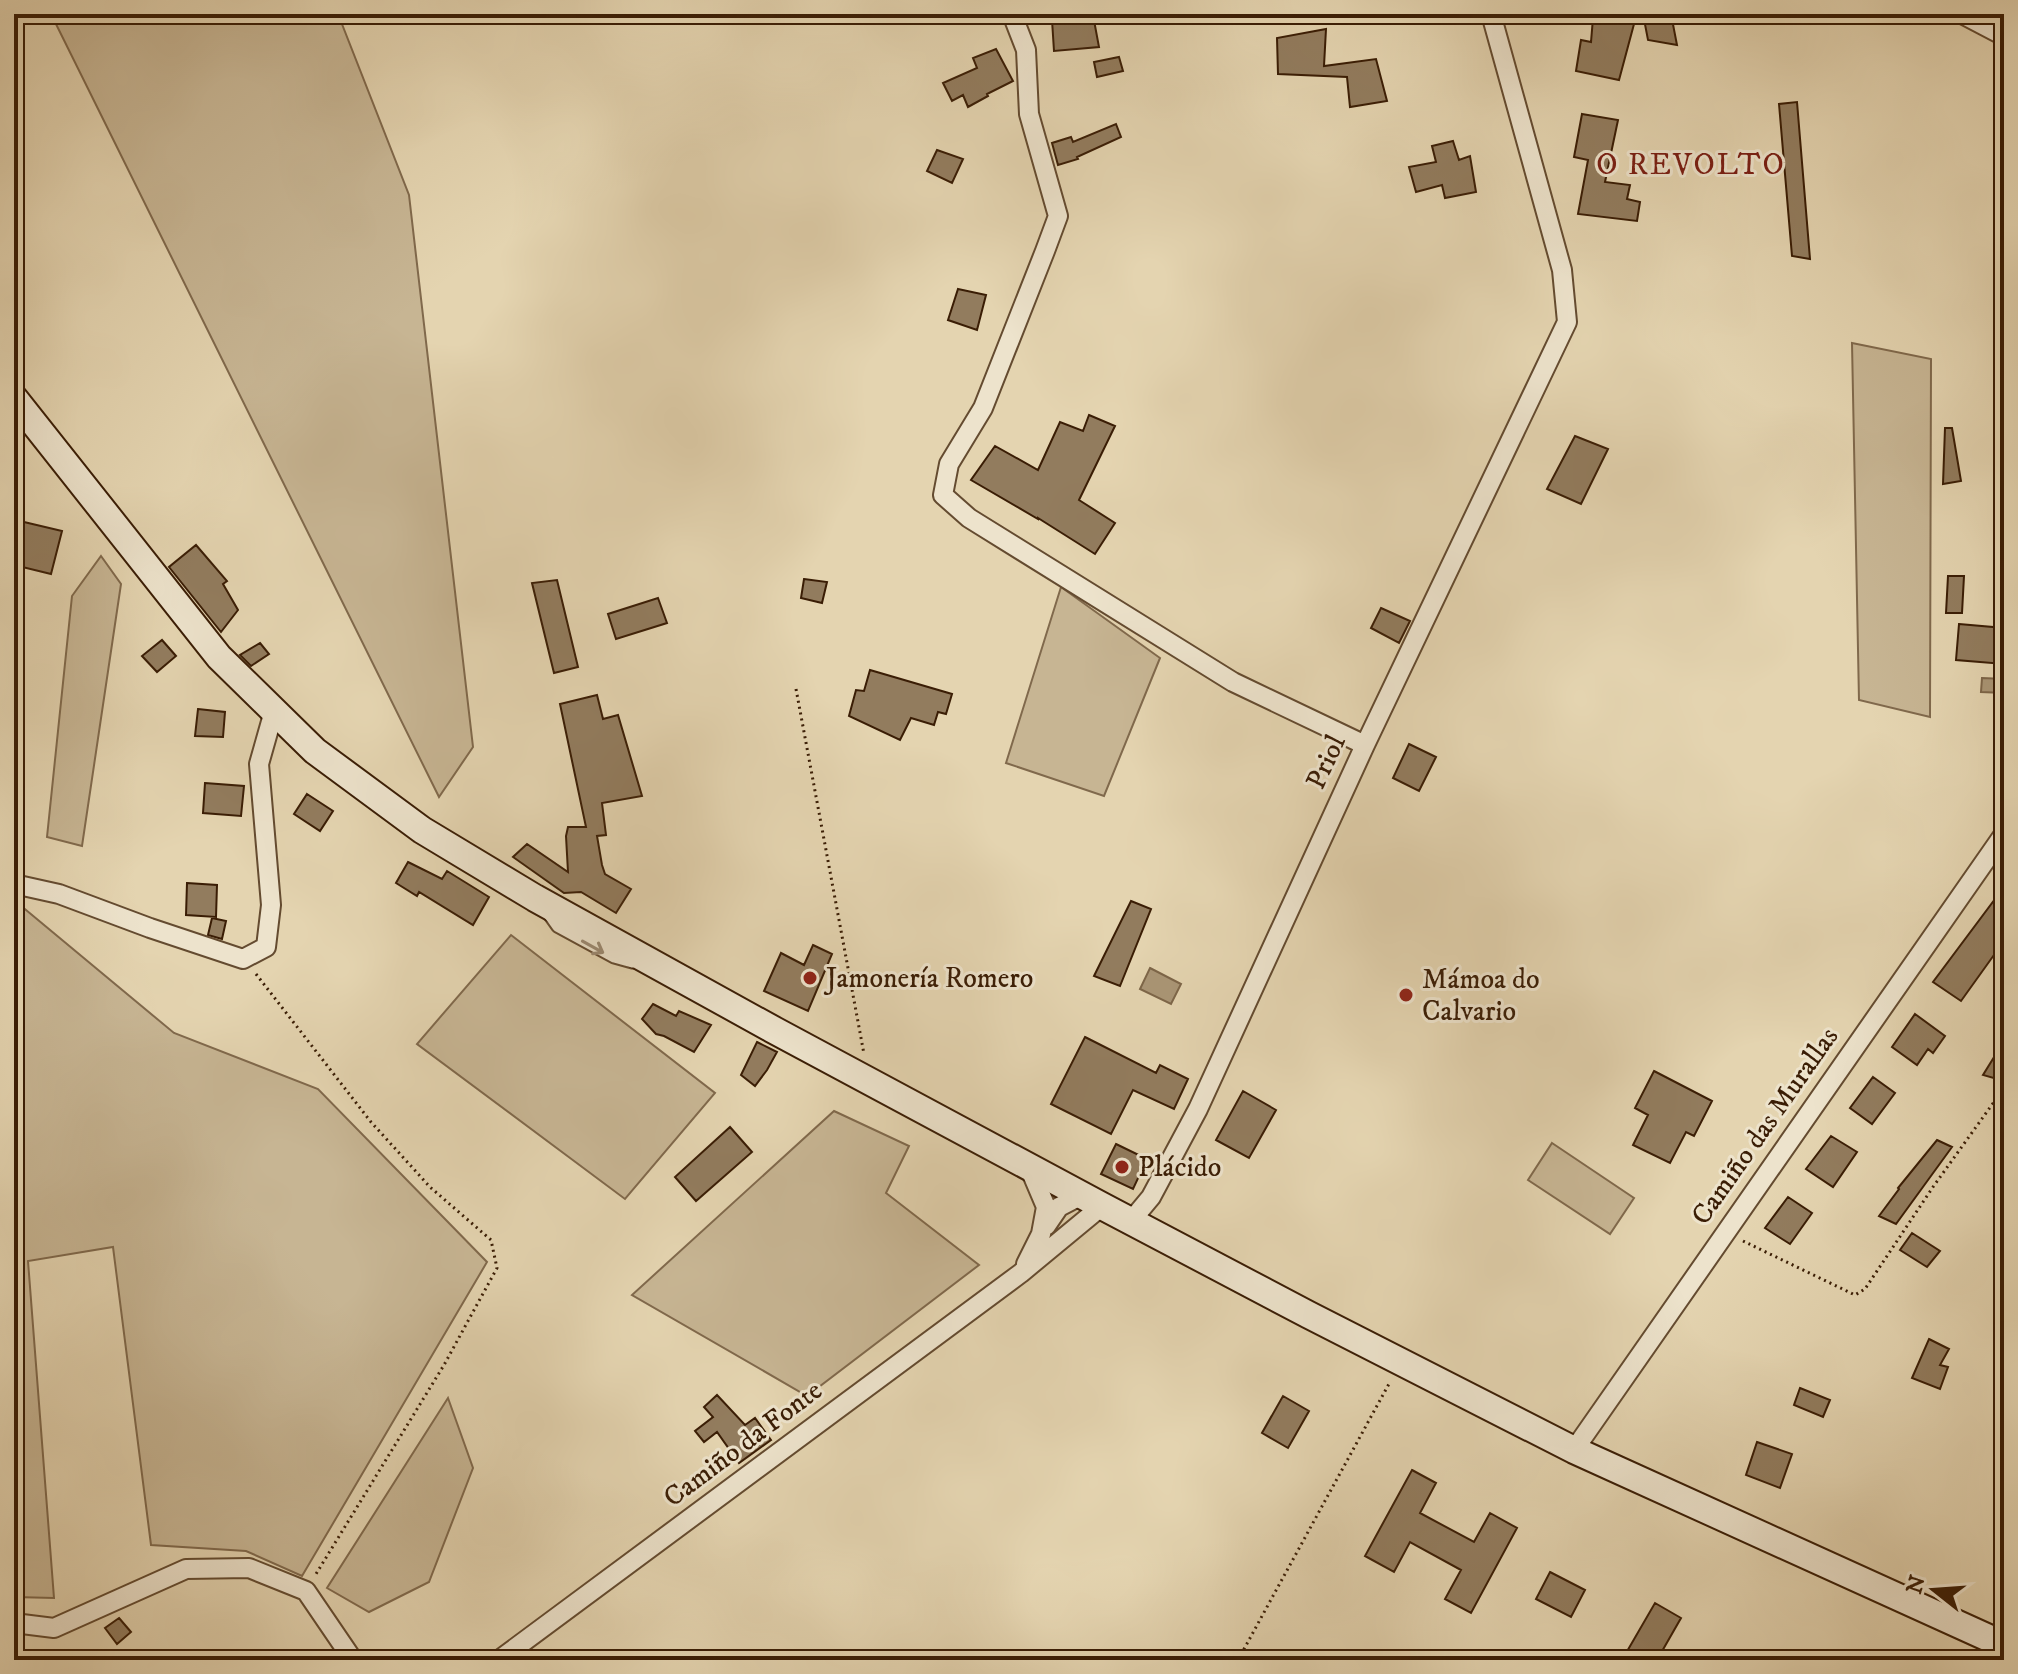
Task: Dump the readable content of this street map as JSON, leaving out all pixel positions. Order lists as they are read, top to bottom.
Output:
{
  "streets": {
    "street": ["Priol", "Camiño das Murallas", "Camiño da Fonte"]
  },
  "districts": ["O REVOLTO"],
  "places": ["Jamonería Romero", "Mámoa do Calvario", "Plácido"],
  "north": "left"
}
